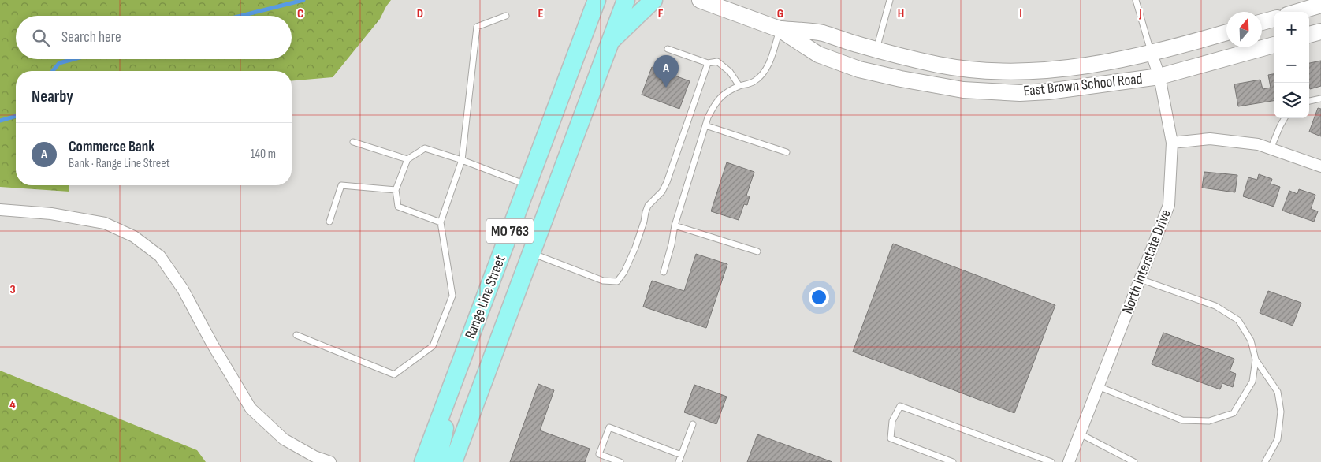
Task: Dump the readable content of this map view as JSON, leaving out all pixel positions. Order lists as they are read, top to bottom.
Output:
{
  "streets": {
    "main road": ["East Brown School Road", "MO 763", "Range Line Street"],
    "street": ["North Interstate Drive"]
  },
  "crossings": [
    ["East Brown School Road", "North Interstate Drive"]
  ],
  "north": "top",
  "page": {
    "map_buttons": ["+", "−"],
    "search": "Search here",
    "pins": "A",
    "heading": "Nearby",
    "list": [
      {
        "mark": "A",
        "name": "Commerce Bank",
        "note": "Bank · Range Line Street",
        "value": "140 m"
      }
    ]
  },
  "grid": {
    "columns": [
      "C",
      "D",
      "E",
      "F",
      "G",
      "H",
      "I",
      "J"
    ],
    "rows": ["3", "4"]
  }
}
